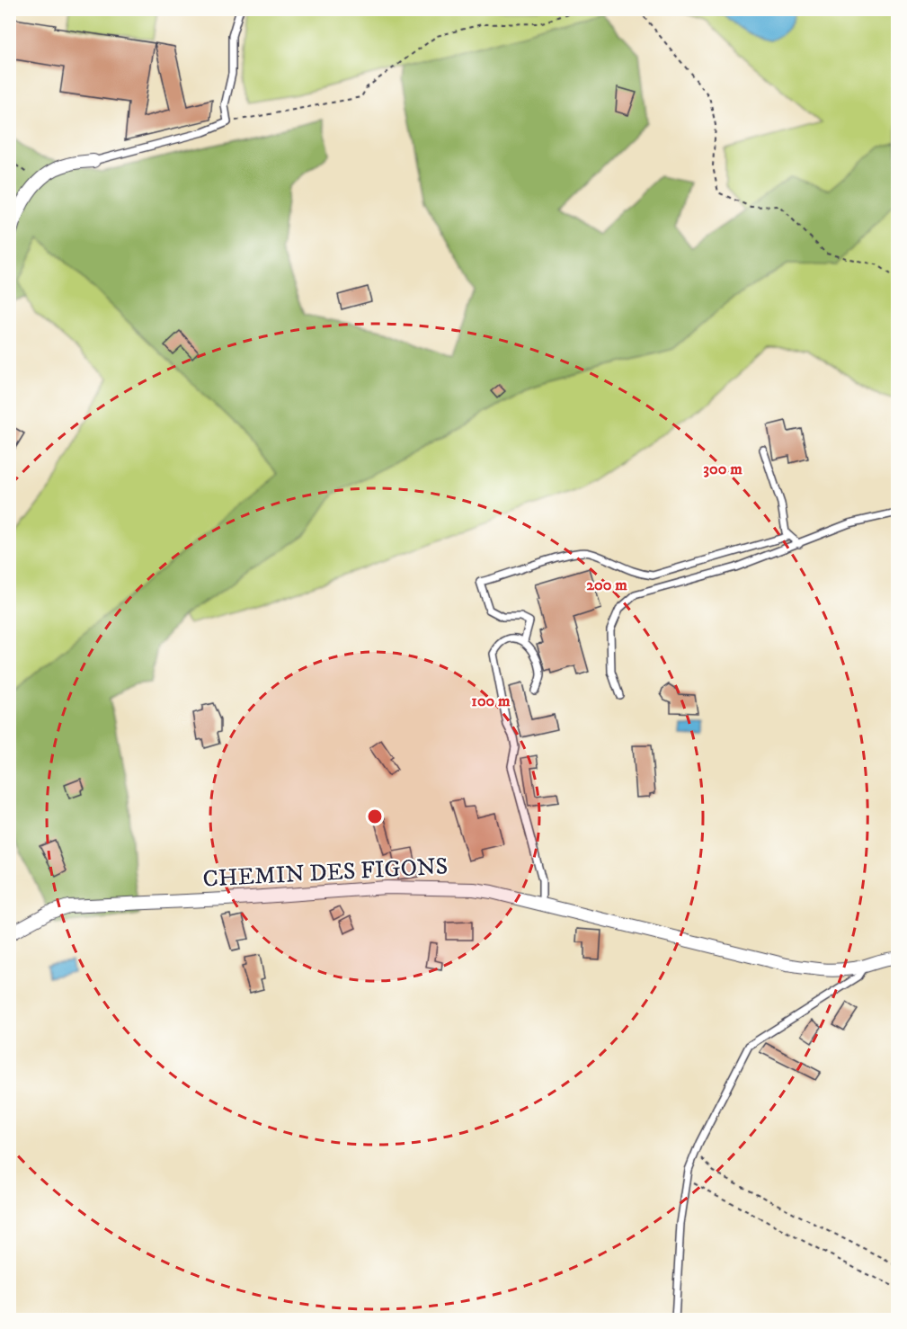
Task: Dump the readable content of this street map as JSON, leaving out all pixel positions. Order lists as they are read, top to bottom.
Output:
{
  "streets": {
    "street": ["CHEMIN DES FIGONS"]
  },
  "rings": ["300 m", "200 m", "100 m"]
}
